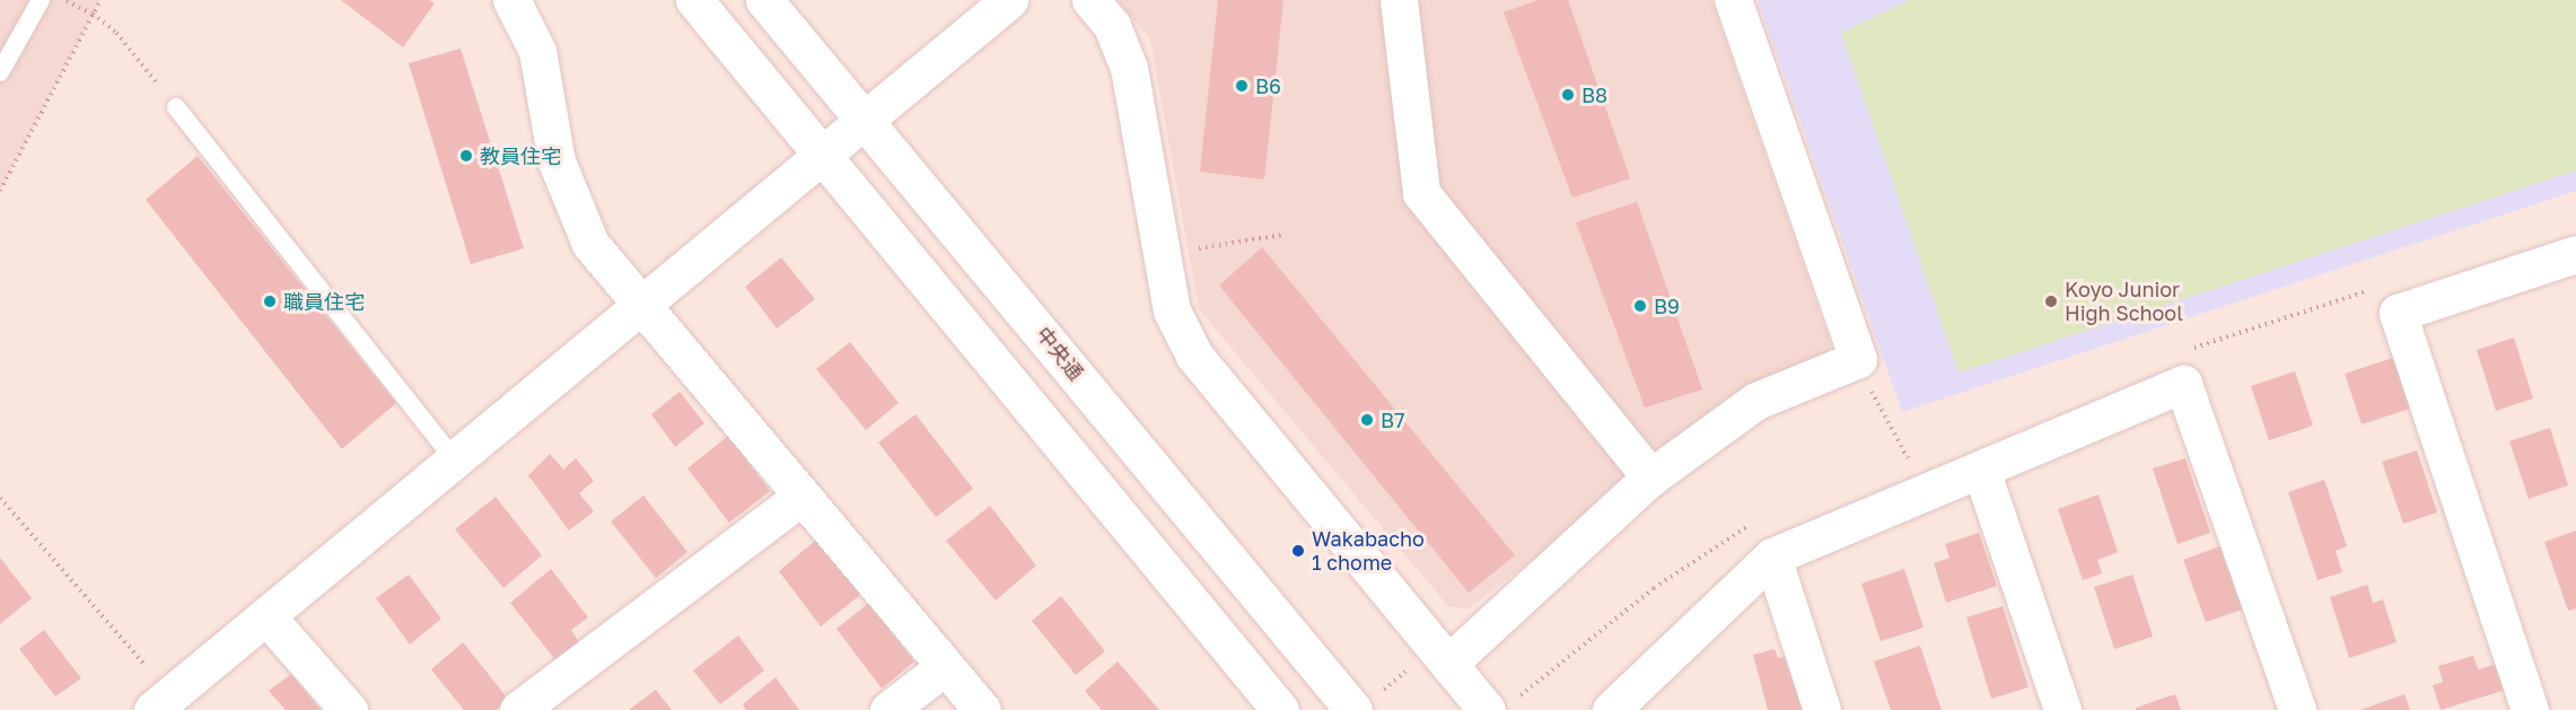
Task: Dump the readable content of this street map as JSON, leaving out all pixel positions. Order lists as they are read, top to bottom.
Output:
{
  "streets": {
    "street": ["中央通"]
  },
  "places": [
    "B6",
    "B8",
    "教員住宅",
    "職員住宅",
    "Koyo Junior High School",
    "B9",
    "B7",
    "Wakabacho 1 chome"
  ]
}
